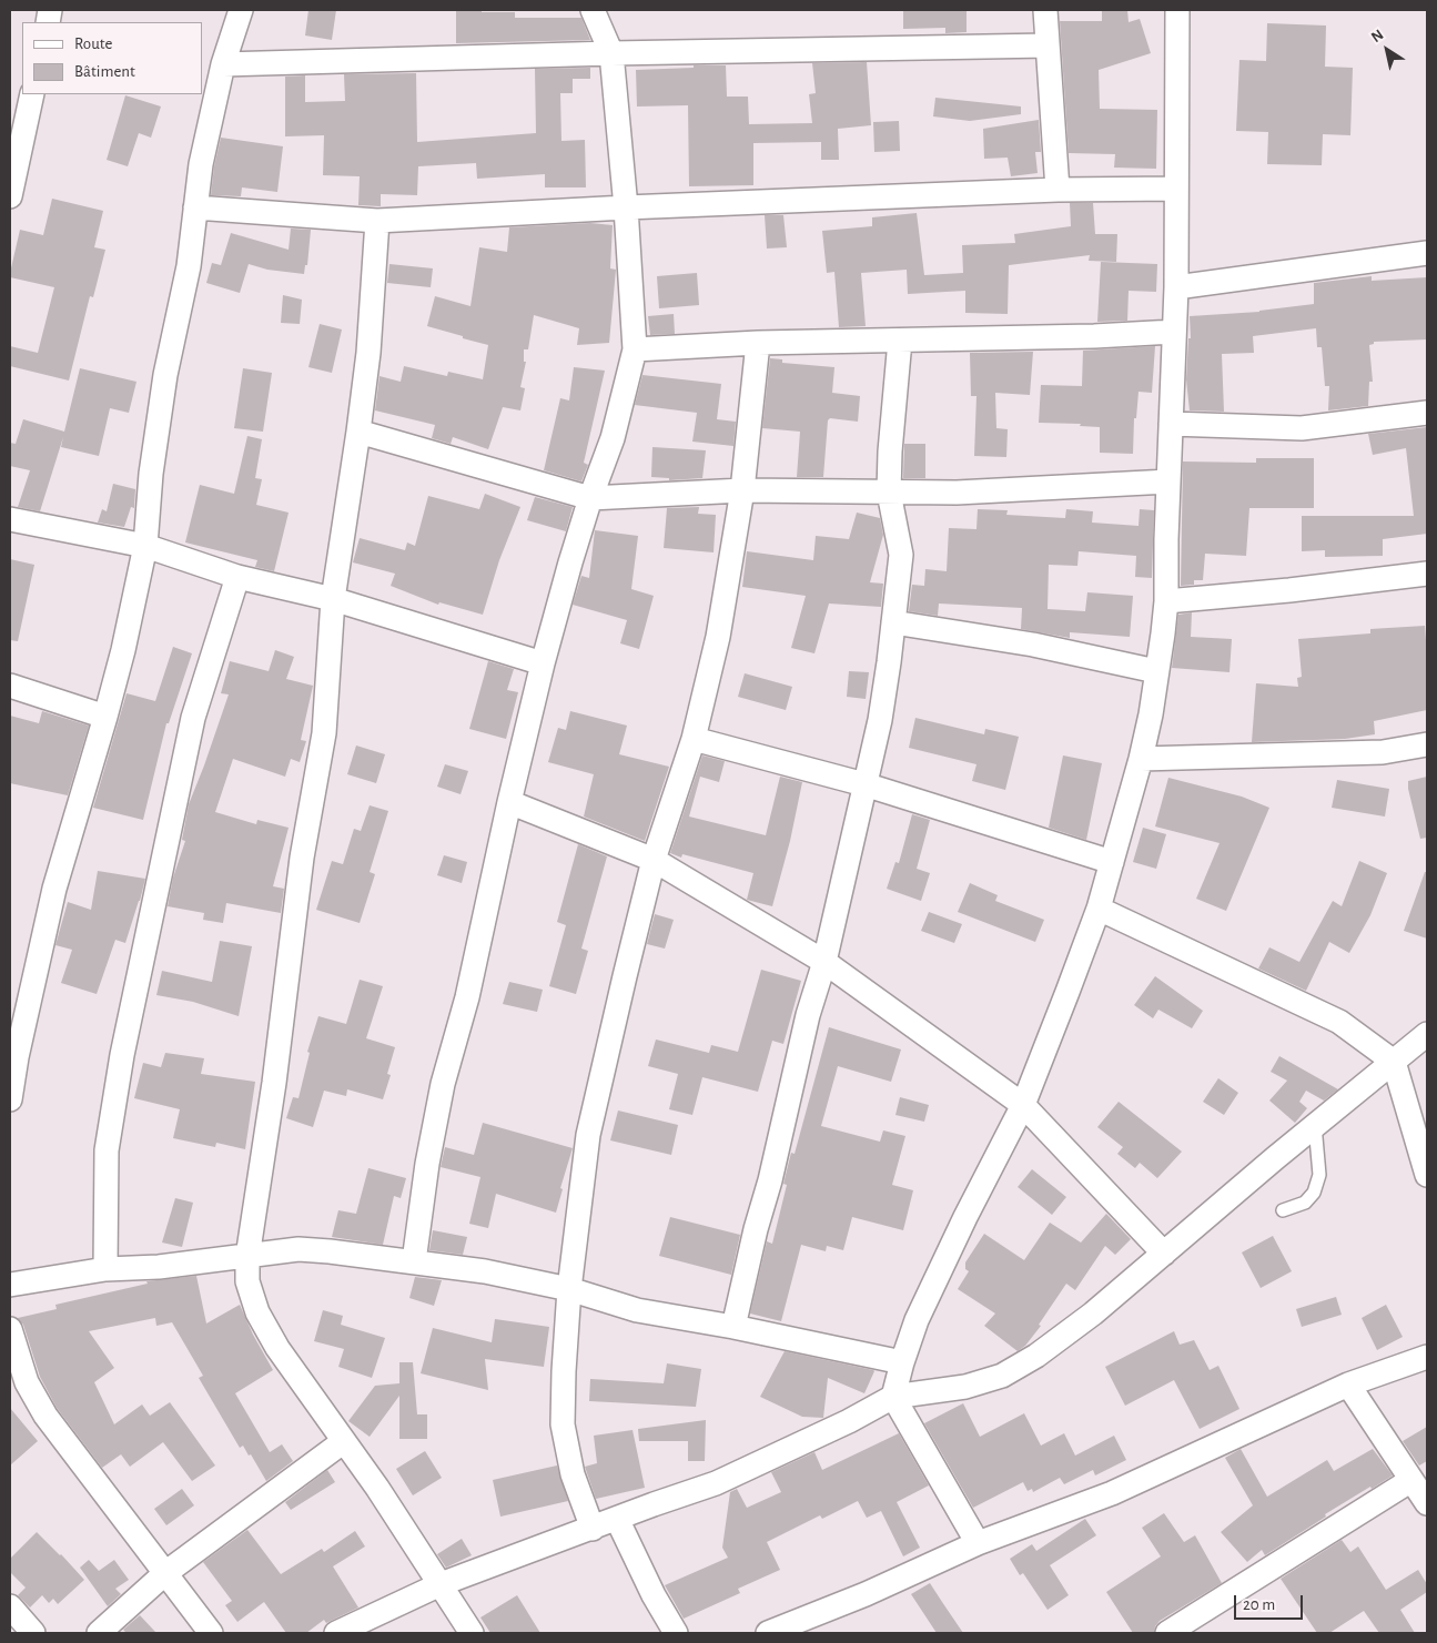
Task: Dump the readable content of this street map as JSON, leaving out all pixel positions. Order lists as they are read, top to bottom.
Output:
{
  "legend": ["Route", "Bâtiment"],
  "scale_bar": "20 m",
  "north": "top left"
}
